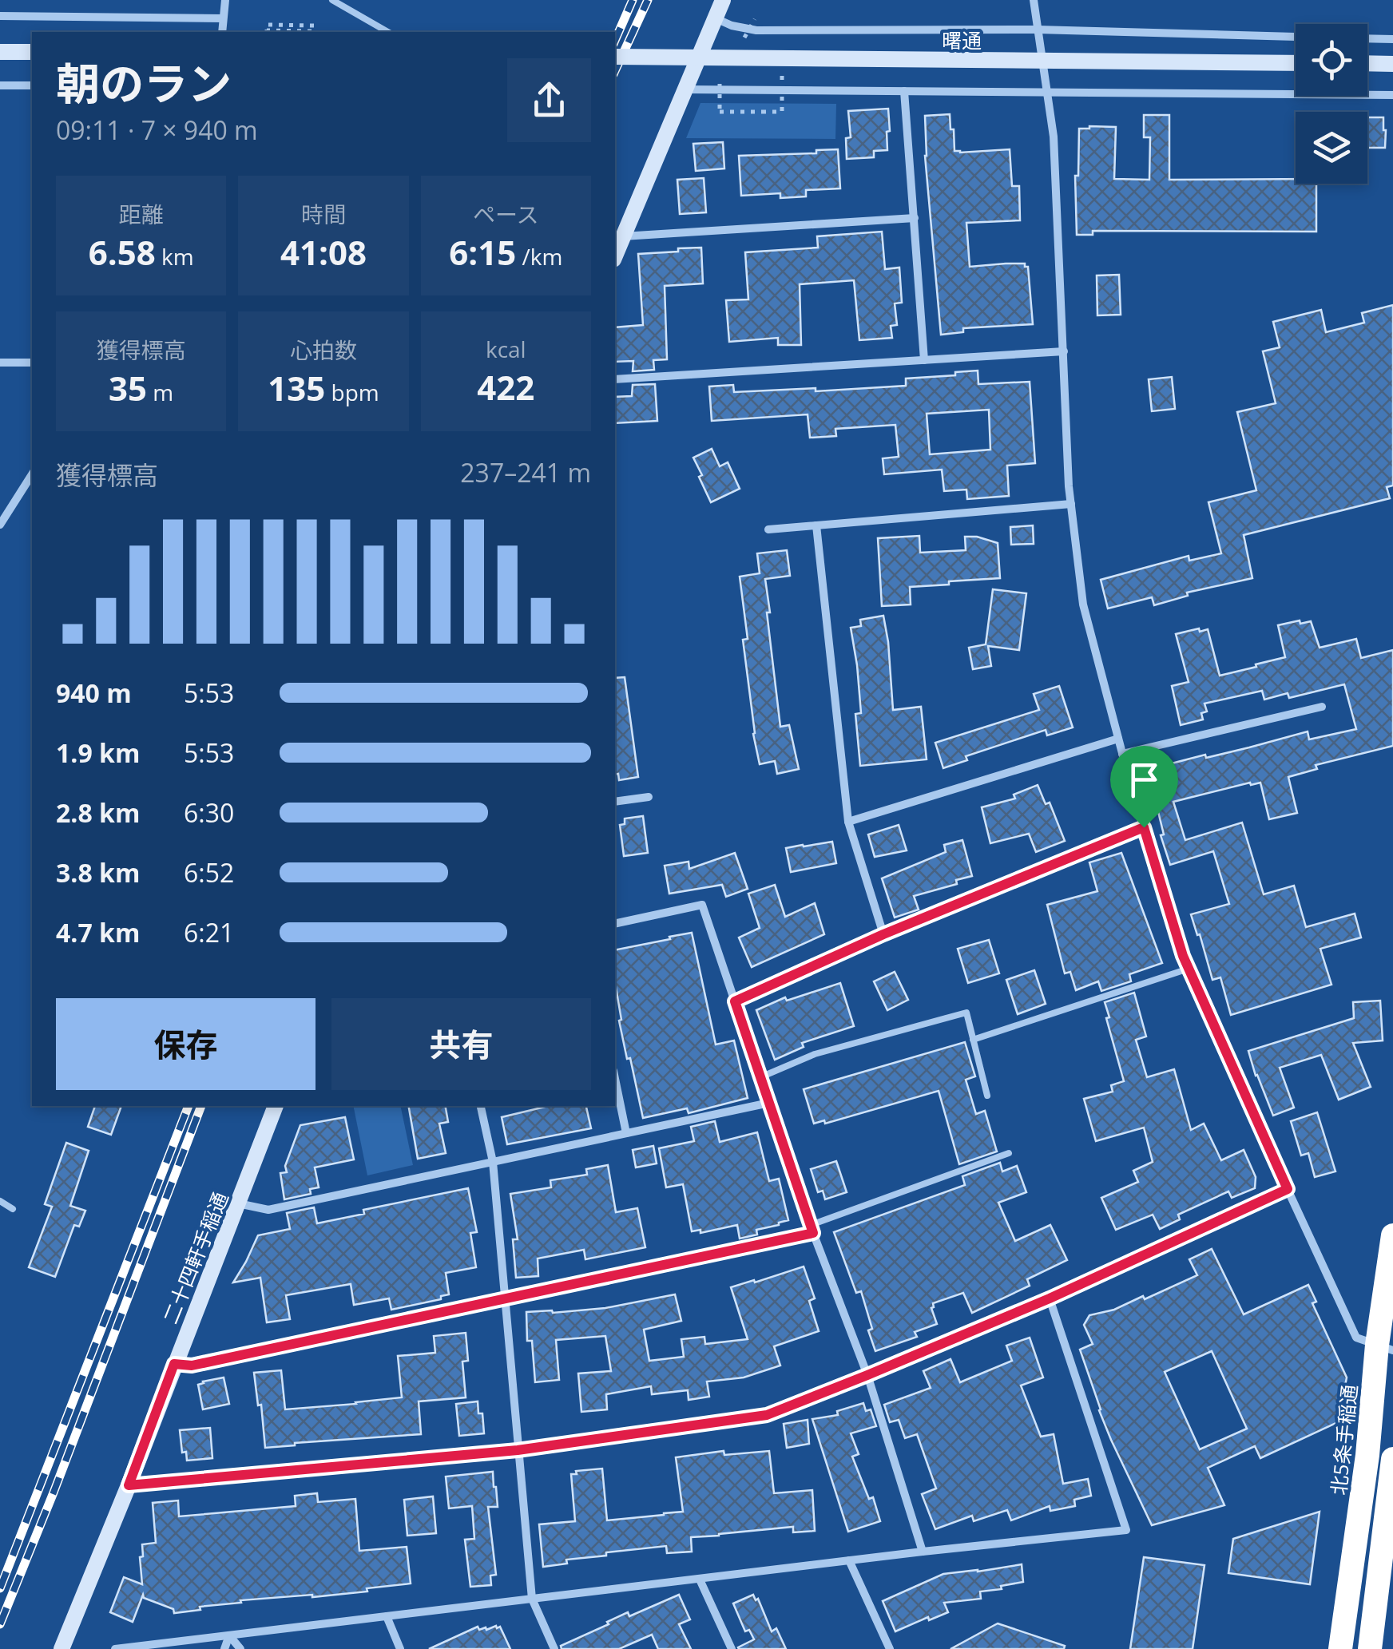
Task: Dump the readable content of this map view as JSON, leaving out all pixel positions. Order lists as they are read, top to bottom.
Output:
{
  "streets": {
    "highway": ["北5条手稲通"],
    "street": ["曙通", "二十四軒手稲通"]
  },
  "page": {
    "heading": ["朝のラン", "09:11 · 7 × 940 m"],
    "stats": [
      ["距離", "6.58 km"],
      ["時間", "41:08"],
      ["ペース", "6:15 /km"],
      ["獲得標高", "35 m"],
      ["心拍数", "135 bpm"],
      ["kcal", "422"]
    ],
    "chart": ["獲得標高", "237–241 m"],
    "list": [
      {
        "name": "940 m",
        "note": "5:53"
      },
      {
        "name": "1.9 km",
        "note": "5:53"
      },
      {
        "name": "2.8 km",
        "note": "6:30"
      },
      {
        "name": "3.8 km",
        "note": "6:52"
      },
      {
        "name": "4.7 km",
        "note": "6:21"
      }
    ],
    "buttons": ["保存", "共有"]
  }
}
